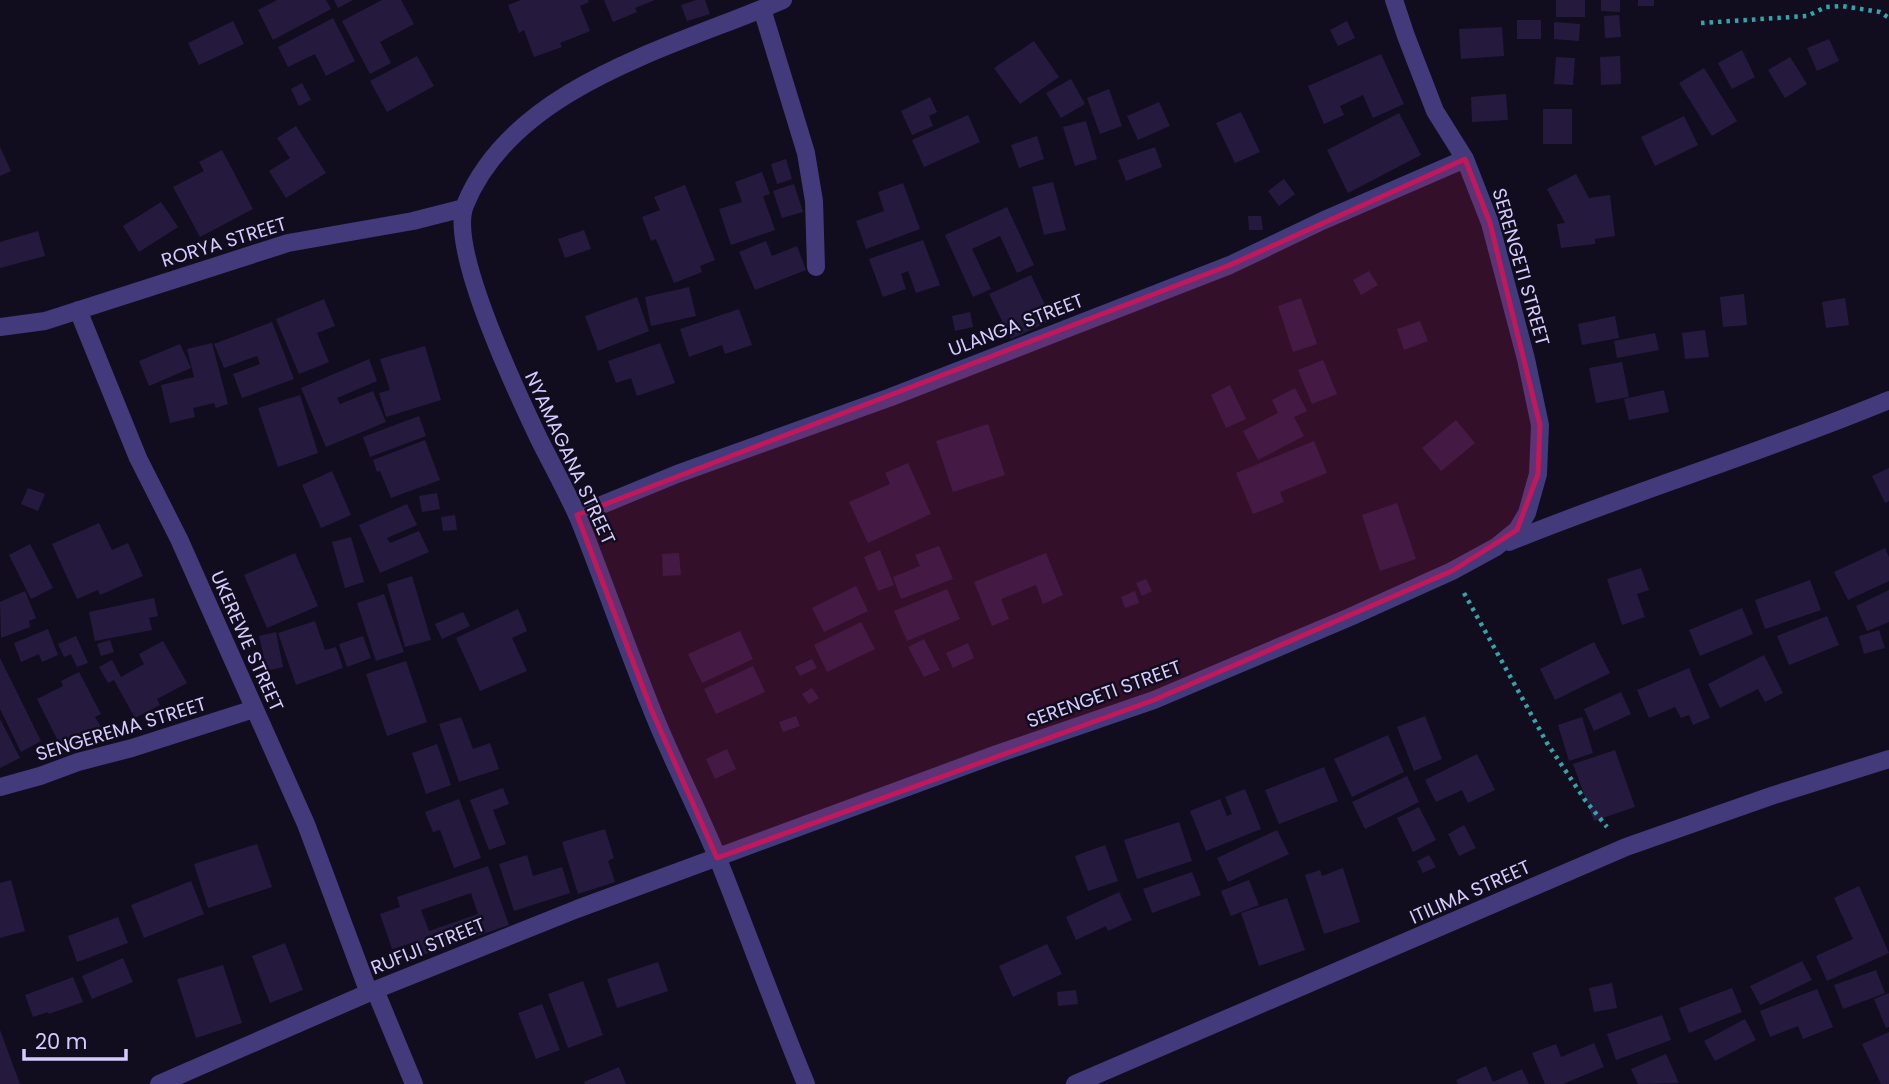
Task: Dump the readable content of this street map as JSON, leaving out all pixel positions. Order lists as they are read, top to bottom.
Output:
{
  "streets": {
    "street": [
      "RORYA STREET",
      "SERENGETI STREET",
      "ULANGA STREET",
      "NYAMAGANA STREET",
      "UKEREWE STREET",
      "SENGEREMA STREET",
      "ITILIMA STREET",
      "RUFIJI STREET"
    ]
  },
  "crossings": [
    ["RORYA STREET", "NYAMAGANA STREET"],
    ["RORYA STREET", "UKEREWE STREET"],
    ["SERENGETI STREET", "ULANGA STREET"],
    ["SERENGETI STREET", "NYAMAGANA STREET"],
    ["SERENGETI STREET", "RUFIJI STREET"],
    ["ULANGA STREET", "NYAMAGANA STREET"],
    ["NYAMAGANA STREET", "RUFIJI STREET"],
    ["UKEREWE STREET", "SENGEREMA STREET"],
    ["UKEREWE STREET", "RUFIJI STREET"]
  ],
  "scale_bar": "20 m"
}
